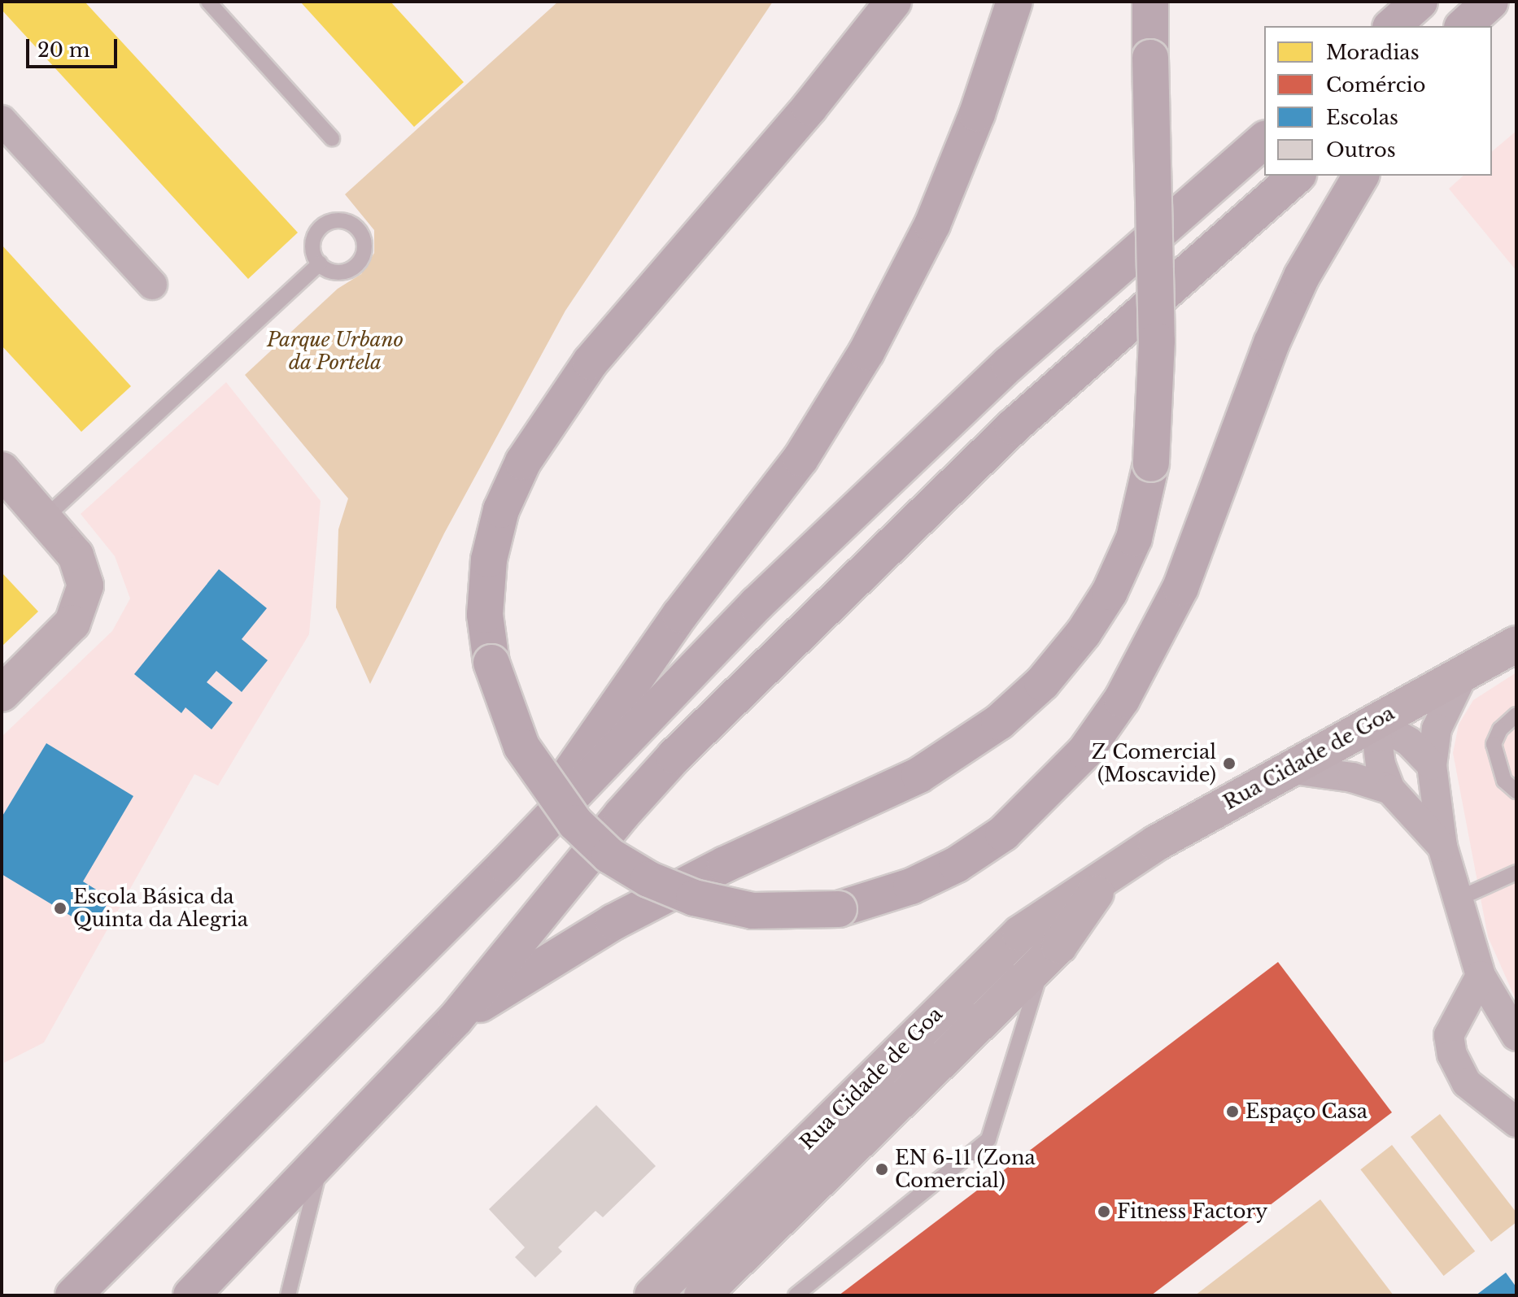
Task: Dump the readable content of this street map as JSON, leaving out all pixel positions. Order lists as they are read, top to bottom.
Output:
{
  "streets": {
    "street": ["Rua Cidade de Goa"]
  },
  "parks": ["Parque Urbano da Portela"],
  "places": [
    "Z Comercial (Moscavide)",
    "Escola Básica da Quinta da Alegria",
    "Espaço Casa",
    "EN 6-11 (Zona Comercial)",
    "Fitness Factory"
  ],
  "legend": [
    "Moradias",
    "Comércio",
    "Escolas",
    "Outros"
  ],
  "scale_bar": "20 m"
}
